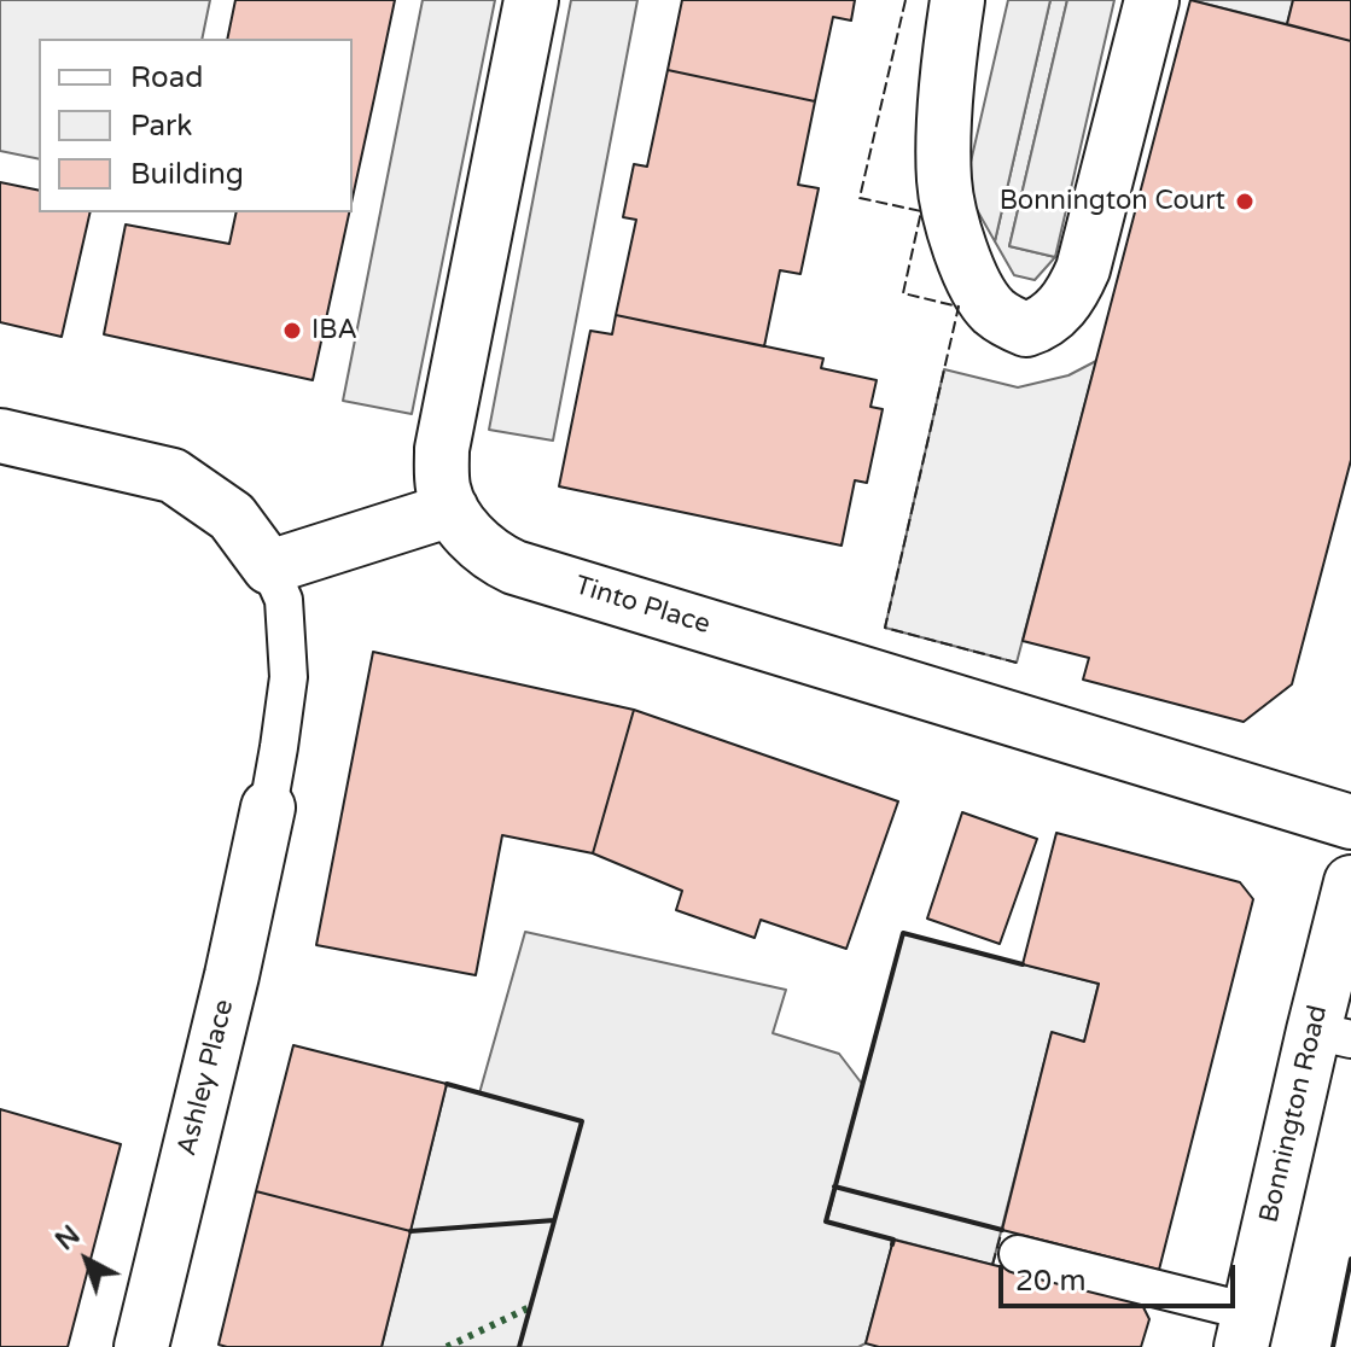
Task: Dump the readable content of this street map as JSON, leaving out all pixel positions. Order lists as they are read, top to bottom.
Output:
{
  "streets": {
    "street": ["Tinto Place", "Ashley Place", "Bonnington Road"]
  },
  "places": ["Bonnington Court", "IBA"],
  "legend": ["Road", "Park", "Building"],
  "scale_bar": "20 m",
  "north": "top left"
}
